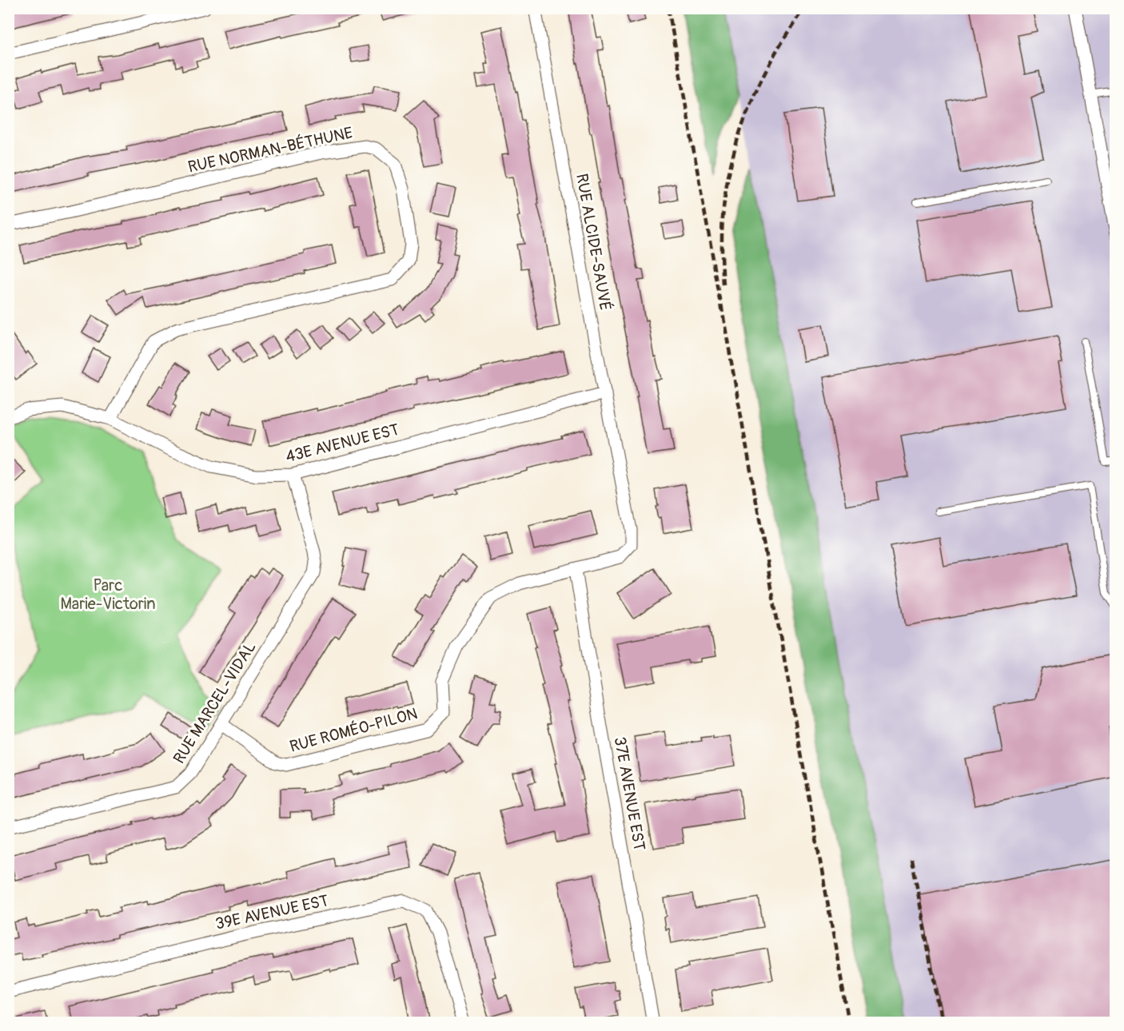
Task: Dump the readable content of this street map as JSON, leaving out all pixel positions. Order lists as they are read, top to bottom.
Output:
{
  "streets": {
    "street": [
      "RUE NORMAN-BÉTHUNE",
      "RUE ALCIDE-SAUVÉ",
      "43E AVENUE EST",
      "RUE MARCEL-VIDAL",
      "RUE ROMÉO-PILON",
      "37E AVENUE EST",
      "39E AVENUE EST"
    ]
  },
  "crossings": [
    ["RUE NORMAN-BÉTHUNE", "43E AVENUE EST"],
    ["RUE ALCIDE-SAUVÉ", "43E AVENUE EST"],
    ["RUE ALCIDE-SAUVÉ", "RUE ROMÉO-PILON"],
    ["43E AVENUE EST", "RUE MARCEL-VIDAL"],
    ["RUE MARCEL-VIDAL", "RUE ROMÉO-PILON"],
    ["RUE ROMÉO-PILON", "37E AVENUE EST"]
  ],
  "parks": ["Parc Marie-Victorin"]
}
